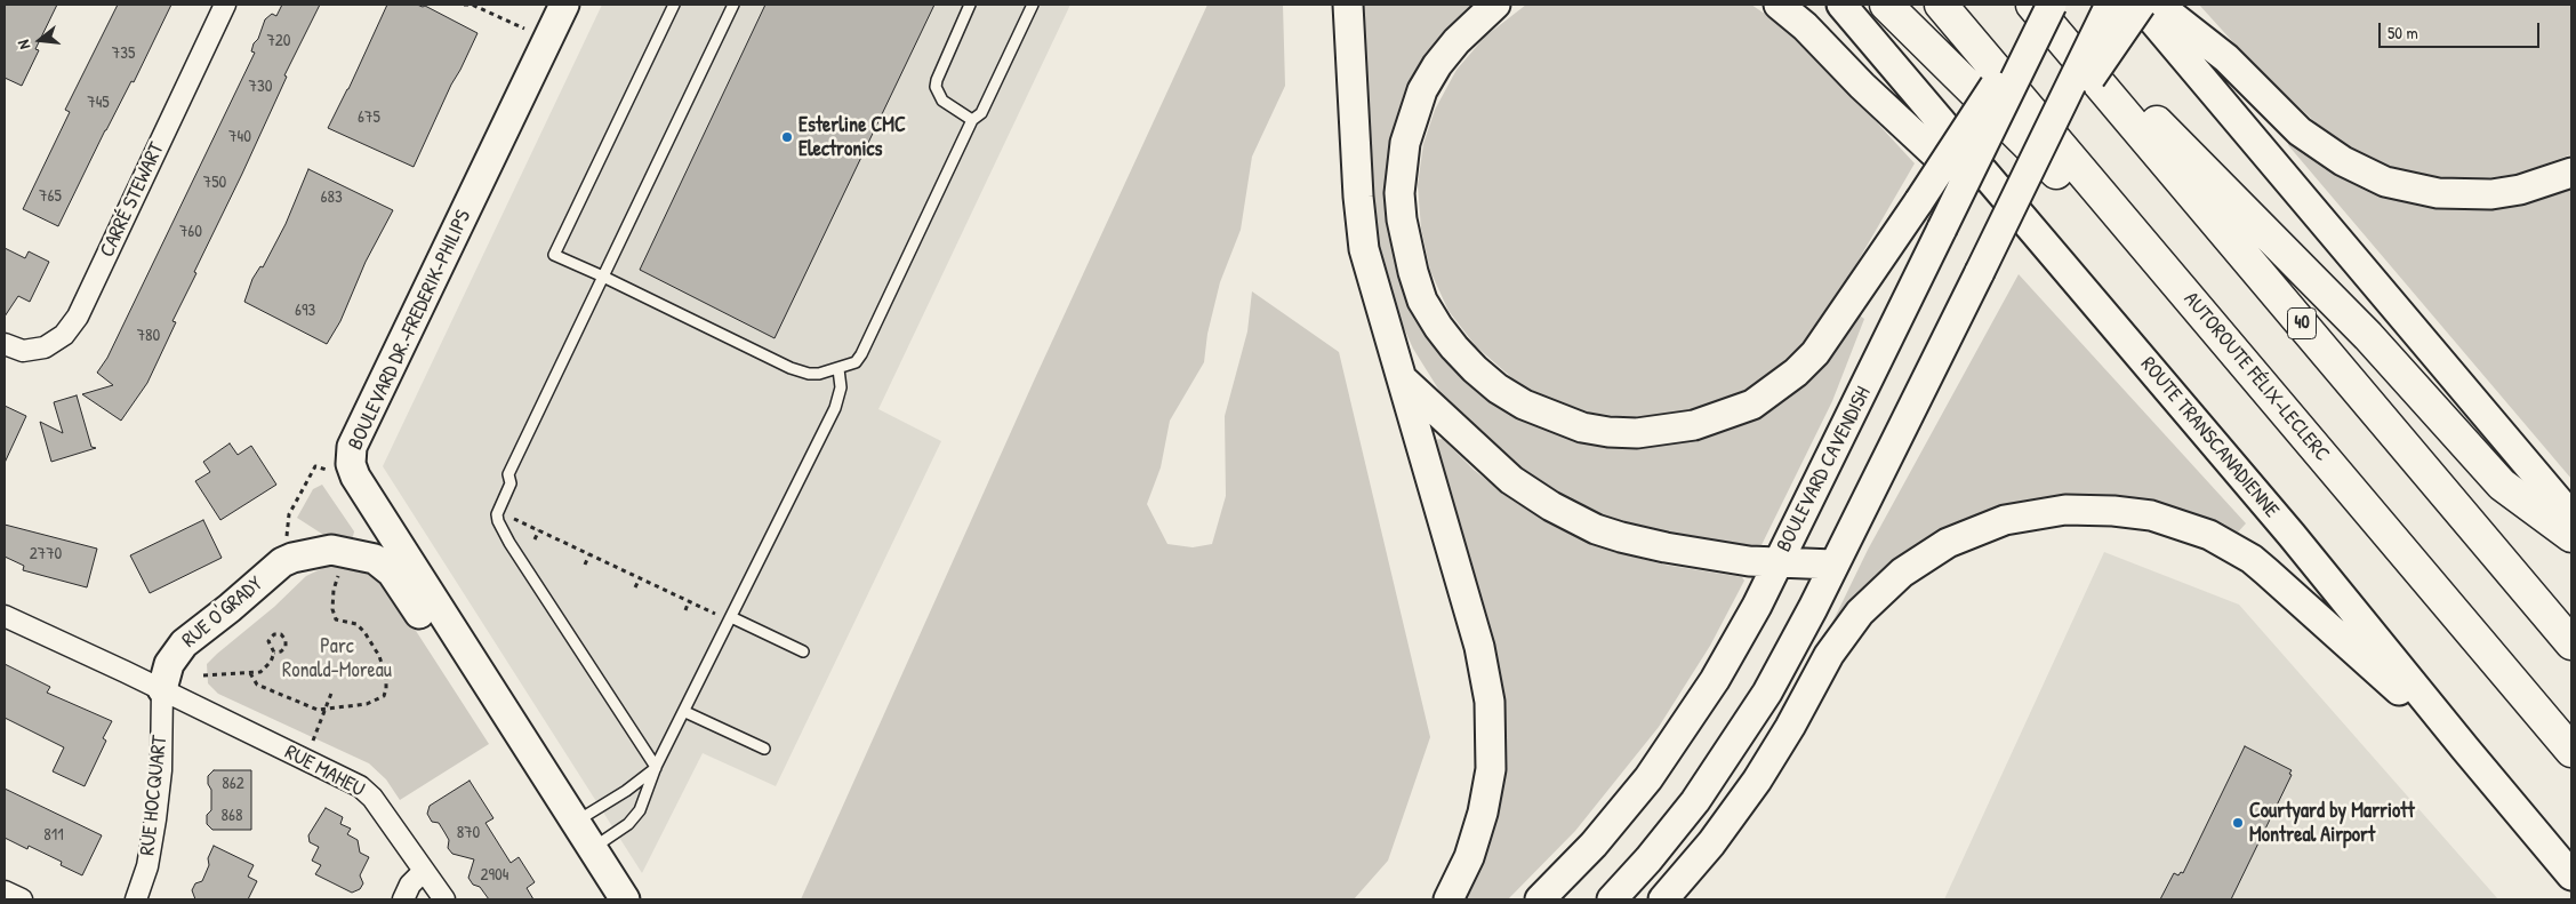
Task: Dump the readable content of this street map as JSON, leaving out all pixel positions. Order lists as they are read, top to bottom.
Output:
{
  "streets": {
    "highway": ["40", "AUTOROUTE FÉLIX-LECLERC"],
    "main road": [
      "BOULEVARD DR.-FREDERIK-PHILIPS",
      "ROUTE TRANSCANADIENNE",
      "BOULEVARD CAVENDISH",
      "RUE O'GRADY"
    ],
    "street": ["CARRÉ STEWART", "RUE MAHEU", "RUE HOCQUART"]
  },
  "crossings": [
    ["BOULEVARD DR.-FREDERIK-PHILIPS", "RUE O'GRADY"],
    ["RUE O'GRADY", "RUE MAHEU"],
    ["RUE O'GRADY", "RUE HOCQUART"],
    ["RUE MAHEU", "RUE HOCQUART"]
  ],
  "parks": ["Parc Ronald-Moreau"],
  "places": ["Esterline CMC Electronics", "Courtyard by Marriott Montreal Airport"],
  "house_numbers": [
    "720",
    "735",
    "730",
    "745",
    "675",
    "740",
    "750",
    "765",
    "683",
    "760",
    "693",
    "780",
    "2770",
    "862",
    "868",
    "870",
    "811",
    "2904"
  ],
  "scale_bar": "50 m",
  "north": "left"
}
